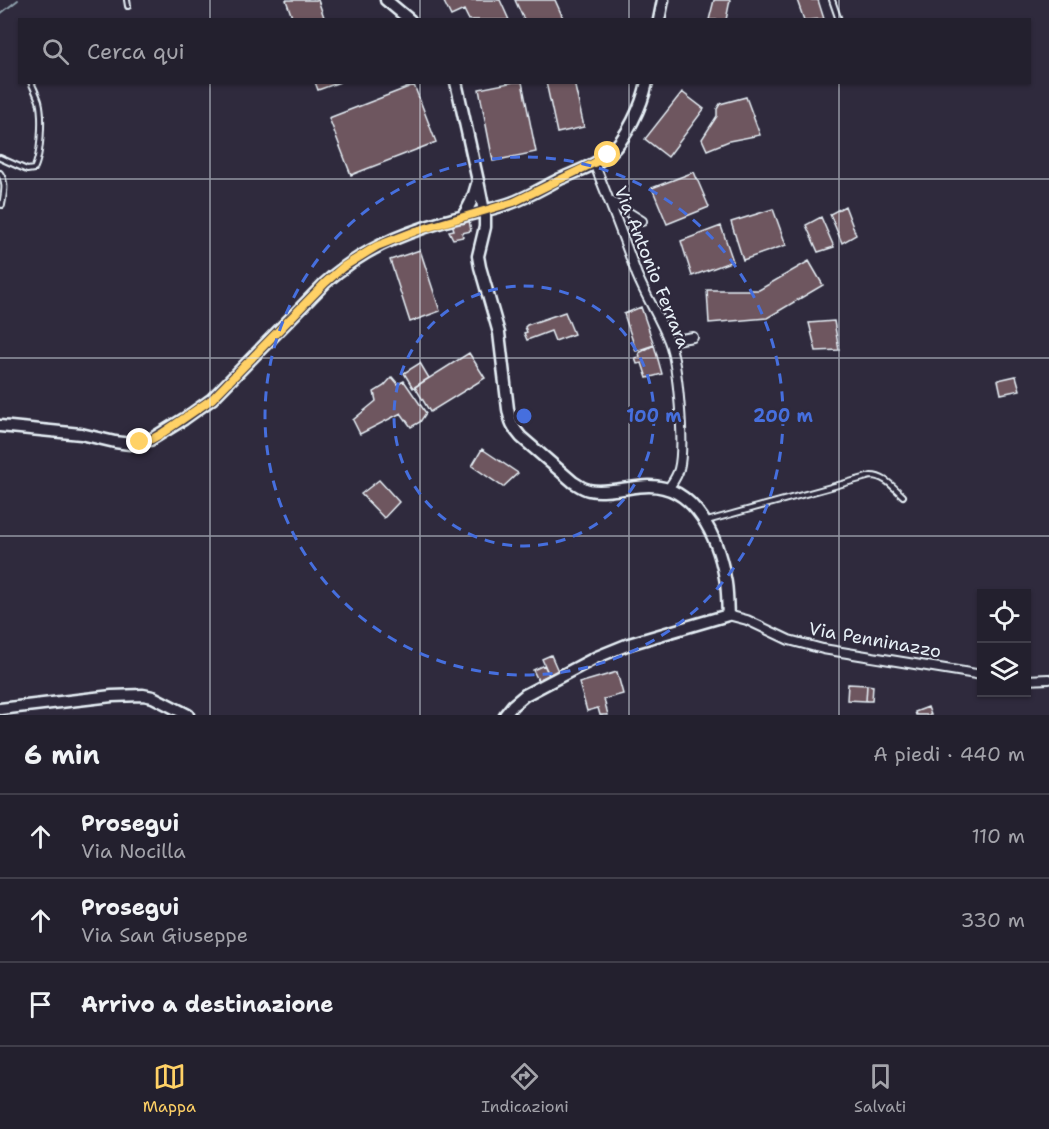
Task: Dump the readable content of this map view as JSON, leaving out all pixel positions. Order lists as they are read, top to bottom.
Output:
{
  "streets": {
    "street": ["Via Antonio Ferrara", "Via Penninazzo"]
  },
  "page": {
    "search": "Cerca qui",
    "heading": ["6 min", "A piedi · 440 m"],
    "list": [
      ["Prosegui", "Via Nocilla", "110 m"],
      ["Prosegui", "Via San Giuseppe", "330 m"],
      "Arrivo a destinazione"
    ],
    "nav": ["Mappa", "Indicazioni", "Salvati"]
  },
  "rings": ["100 m", "200 m"]
}
